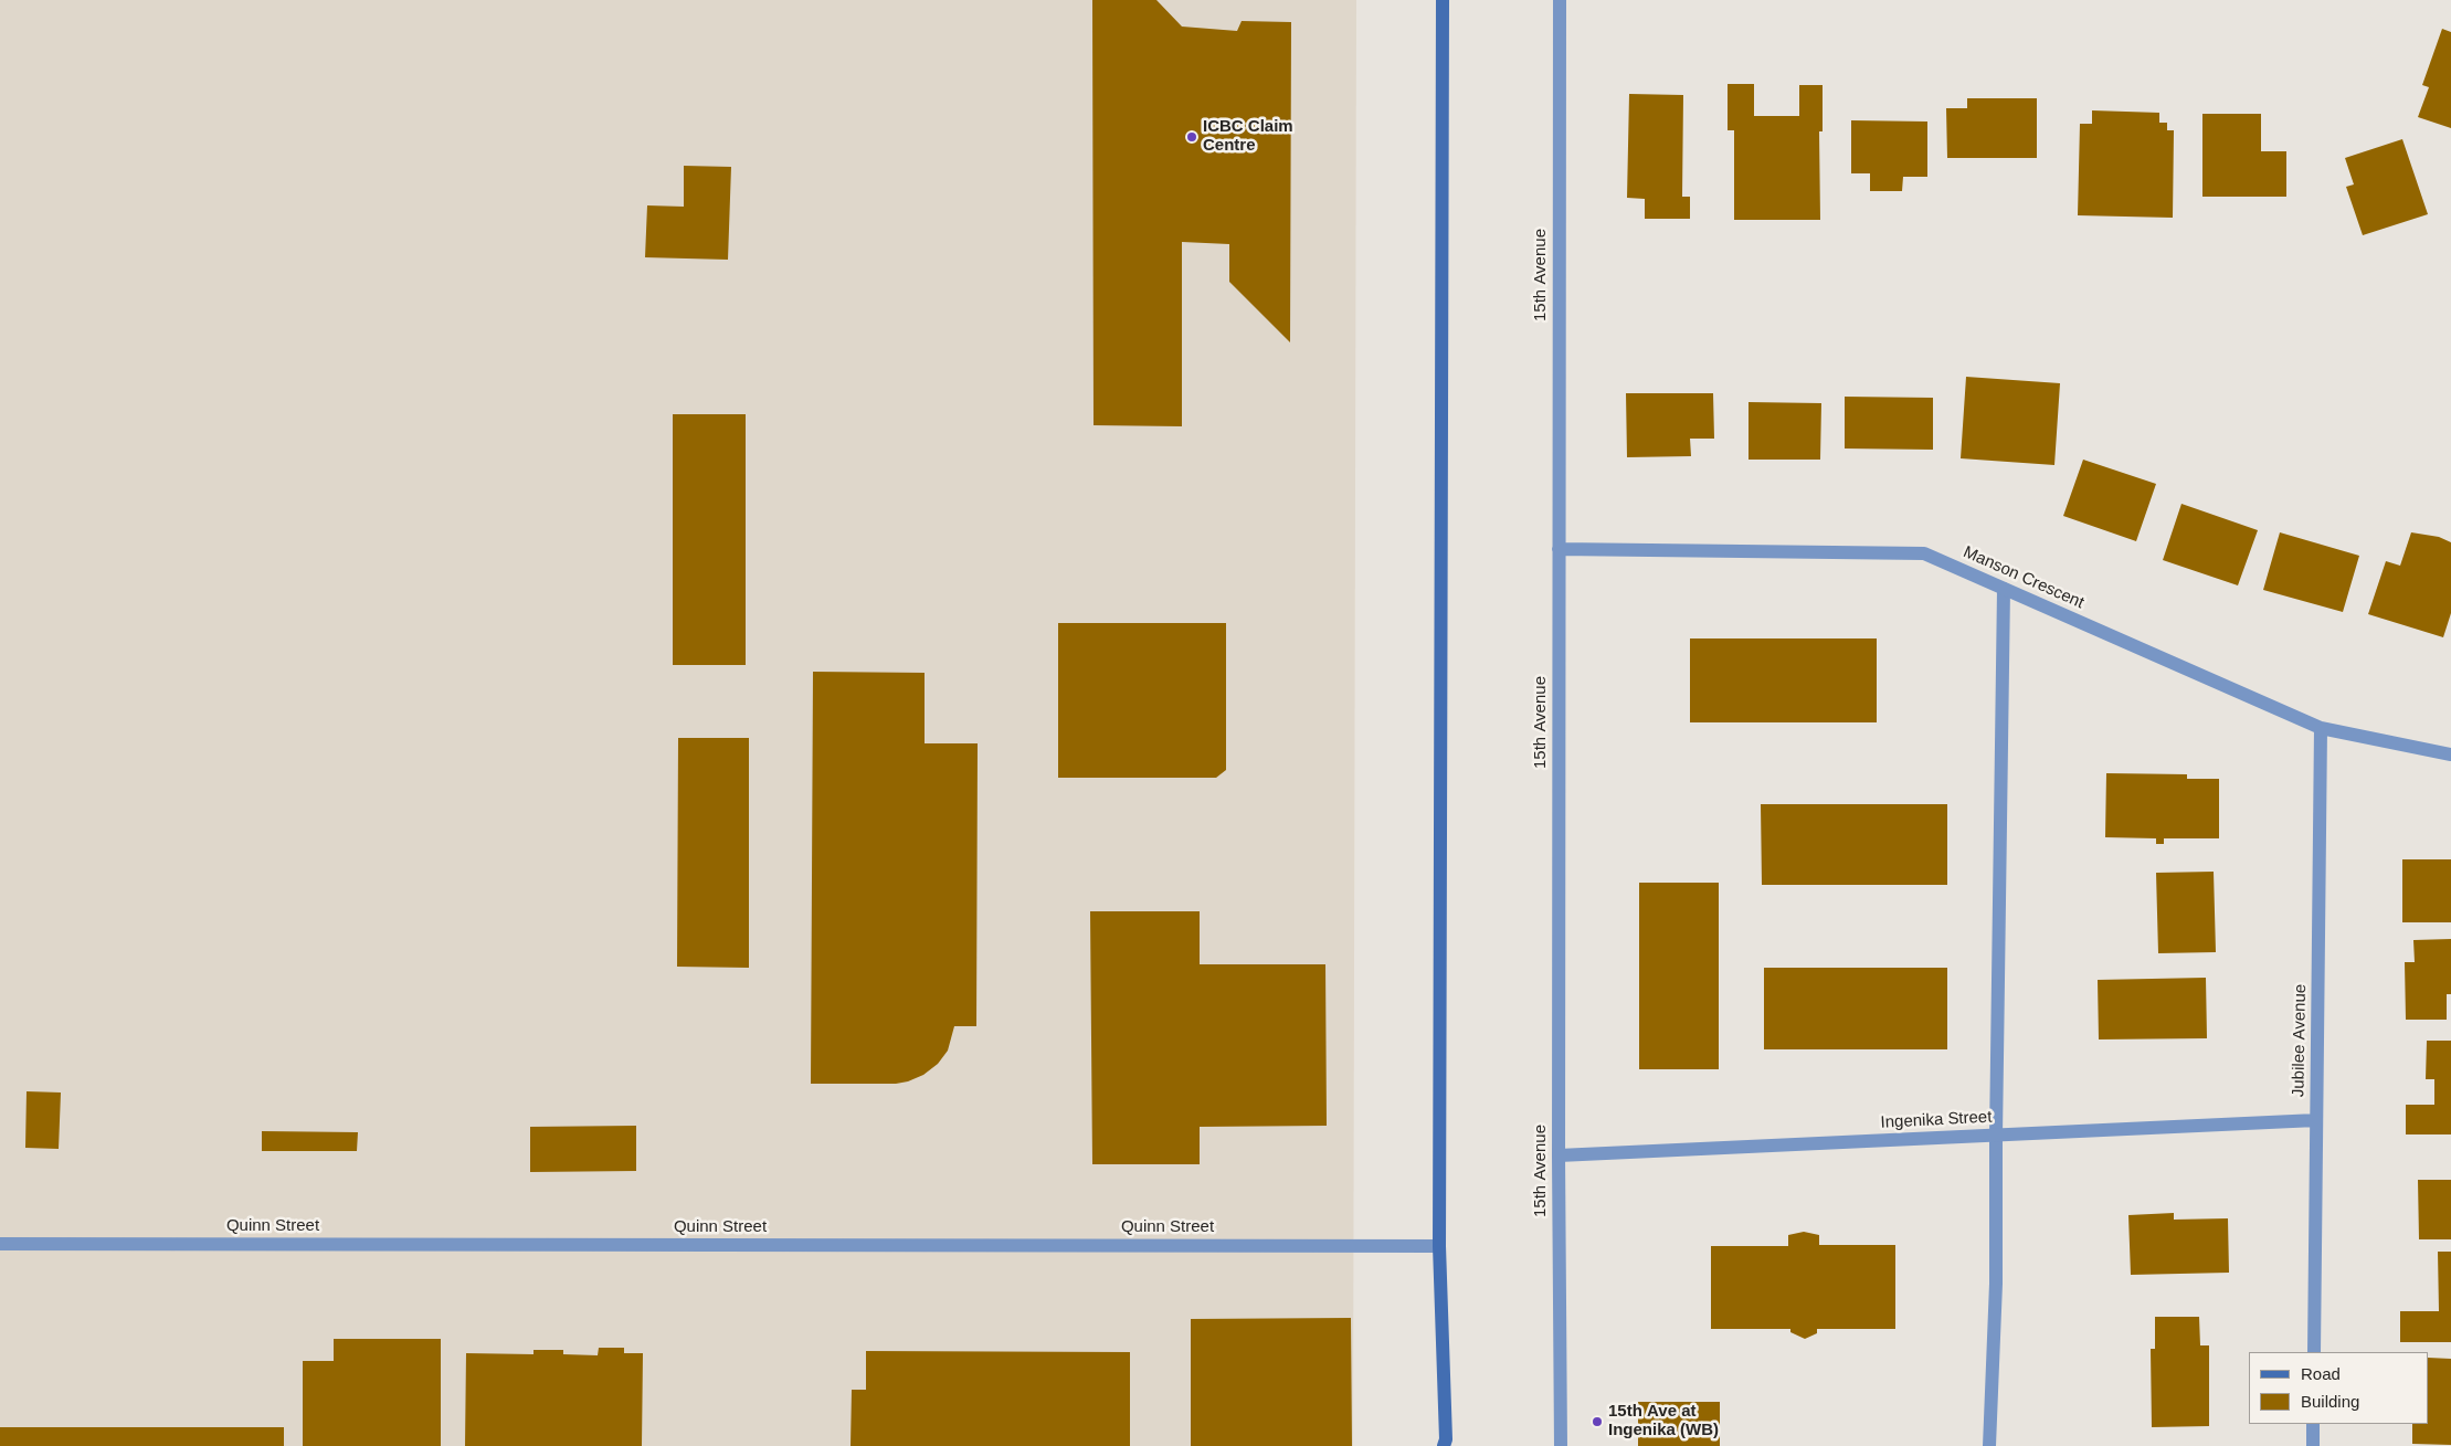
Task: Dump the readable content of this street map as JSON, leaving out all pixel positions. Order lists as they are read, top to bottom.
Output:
{
  "streets": {
    "street": [
      "15th Avenue",
      "Manson Crescent",
      "Jubilee Avenue",
      "Ingenika Street",
      "Quinn Street"
    ]
  },
  "crossings": [
    ["15th Avenue", "Manson Crescent"],
    ["15th Avenue", "Ingenika Street"],
    ["Manson Crescent", "Jubilee Avenue"],
    ["Jubilee Avenue", "Ingenika Street"]
  ],
  "places": ["ICBC Claim Centre", "15th Ave at Ingenika (WB)"],
  "legend": ["Road", "Building"]
}
